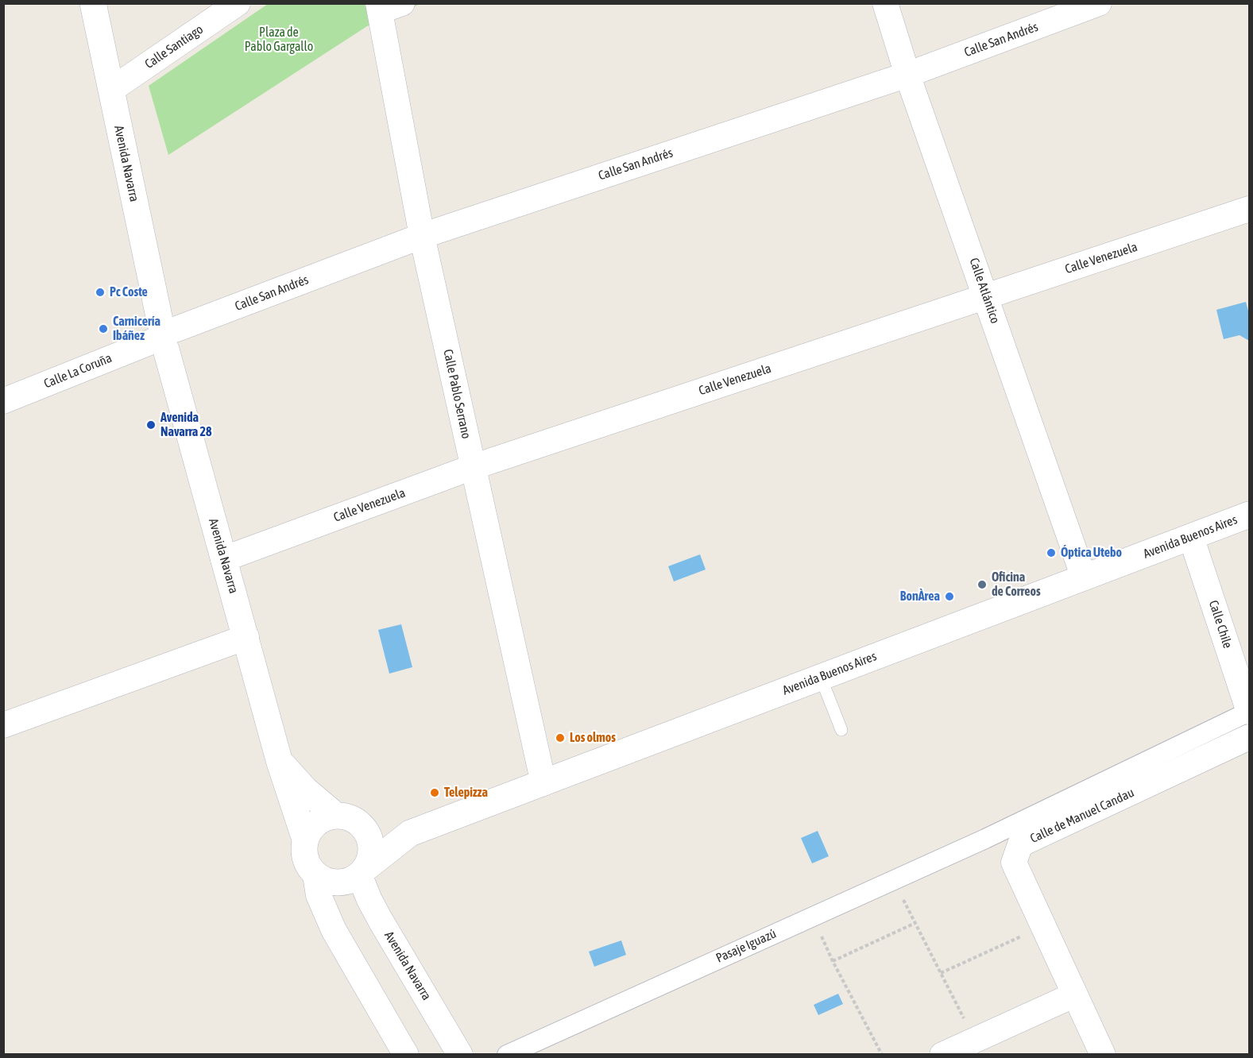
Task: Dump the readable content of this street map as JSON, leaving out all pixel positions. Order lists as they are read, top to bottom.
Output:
{
  "streets": {
    "street": [
      "Calle San Andrés",
      "Calle Santiago",
      "Avenida Navarra",
      "Calle Venezuela",
      "Calle Atlántico",
      "Calle La Coruña",
      "Calle Pablo Serrano",
      "Avenida Buenos Aires",
      "Calle Chile",
      "Calle de Manuel Candau",
      "Pasaje Iguazú"
    ]
  },
  "crossings": [
    ["Calle San Andrés", "Avenida Navarra"],
    ["Calle San Andrés", "Calle Atlántico"],
    ["Calle San Andrés", "Calle La Coruña"],
    ["Calle San Andrés", "Calle Pablo Serrano"],
    ["Calle Santiago", "Avenida Navarra"],
    ["Avenida Navarra", "Calle Venezuela"],
    ["Avenida Navarra", "Calle La Coruña"],
    ["Avenida Navarra", "Avenida Buenos Aires"],
    ["Calle Venezuela", "Calle Atlántico"],
    ["Calle Venezuela", "Calle Pablo Serrano"],
    ["Calle Atlántico", "Avenida Buenos Aires"],
    ["Calle Pablo Serrano", "Avenida Buenos Aires"],
    ["Avenida Buenos Aires", "Calle Chile"],
    ["Calle Chile", "Pasaje Iguazú"]
  ],
  "parks": ["Plaza de Pablo Gargallo"],
  "places": [
    "Pc Coste",
    "Carnicería Ibáñez",
    "Avenida Navarra 28",
    "Óptica Utebo",
    "Oficina de Correos",
    "BonÀrea",
    "Los olmos",
    "Telepizza"
  ]
}
